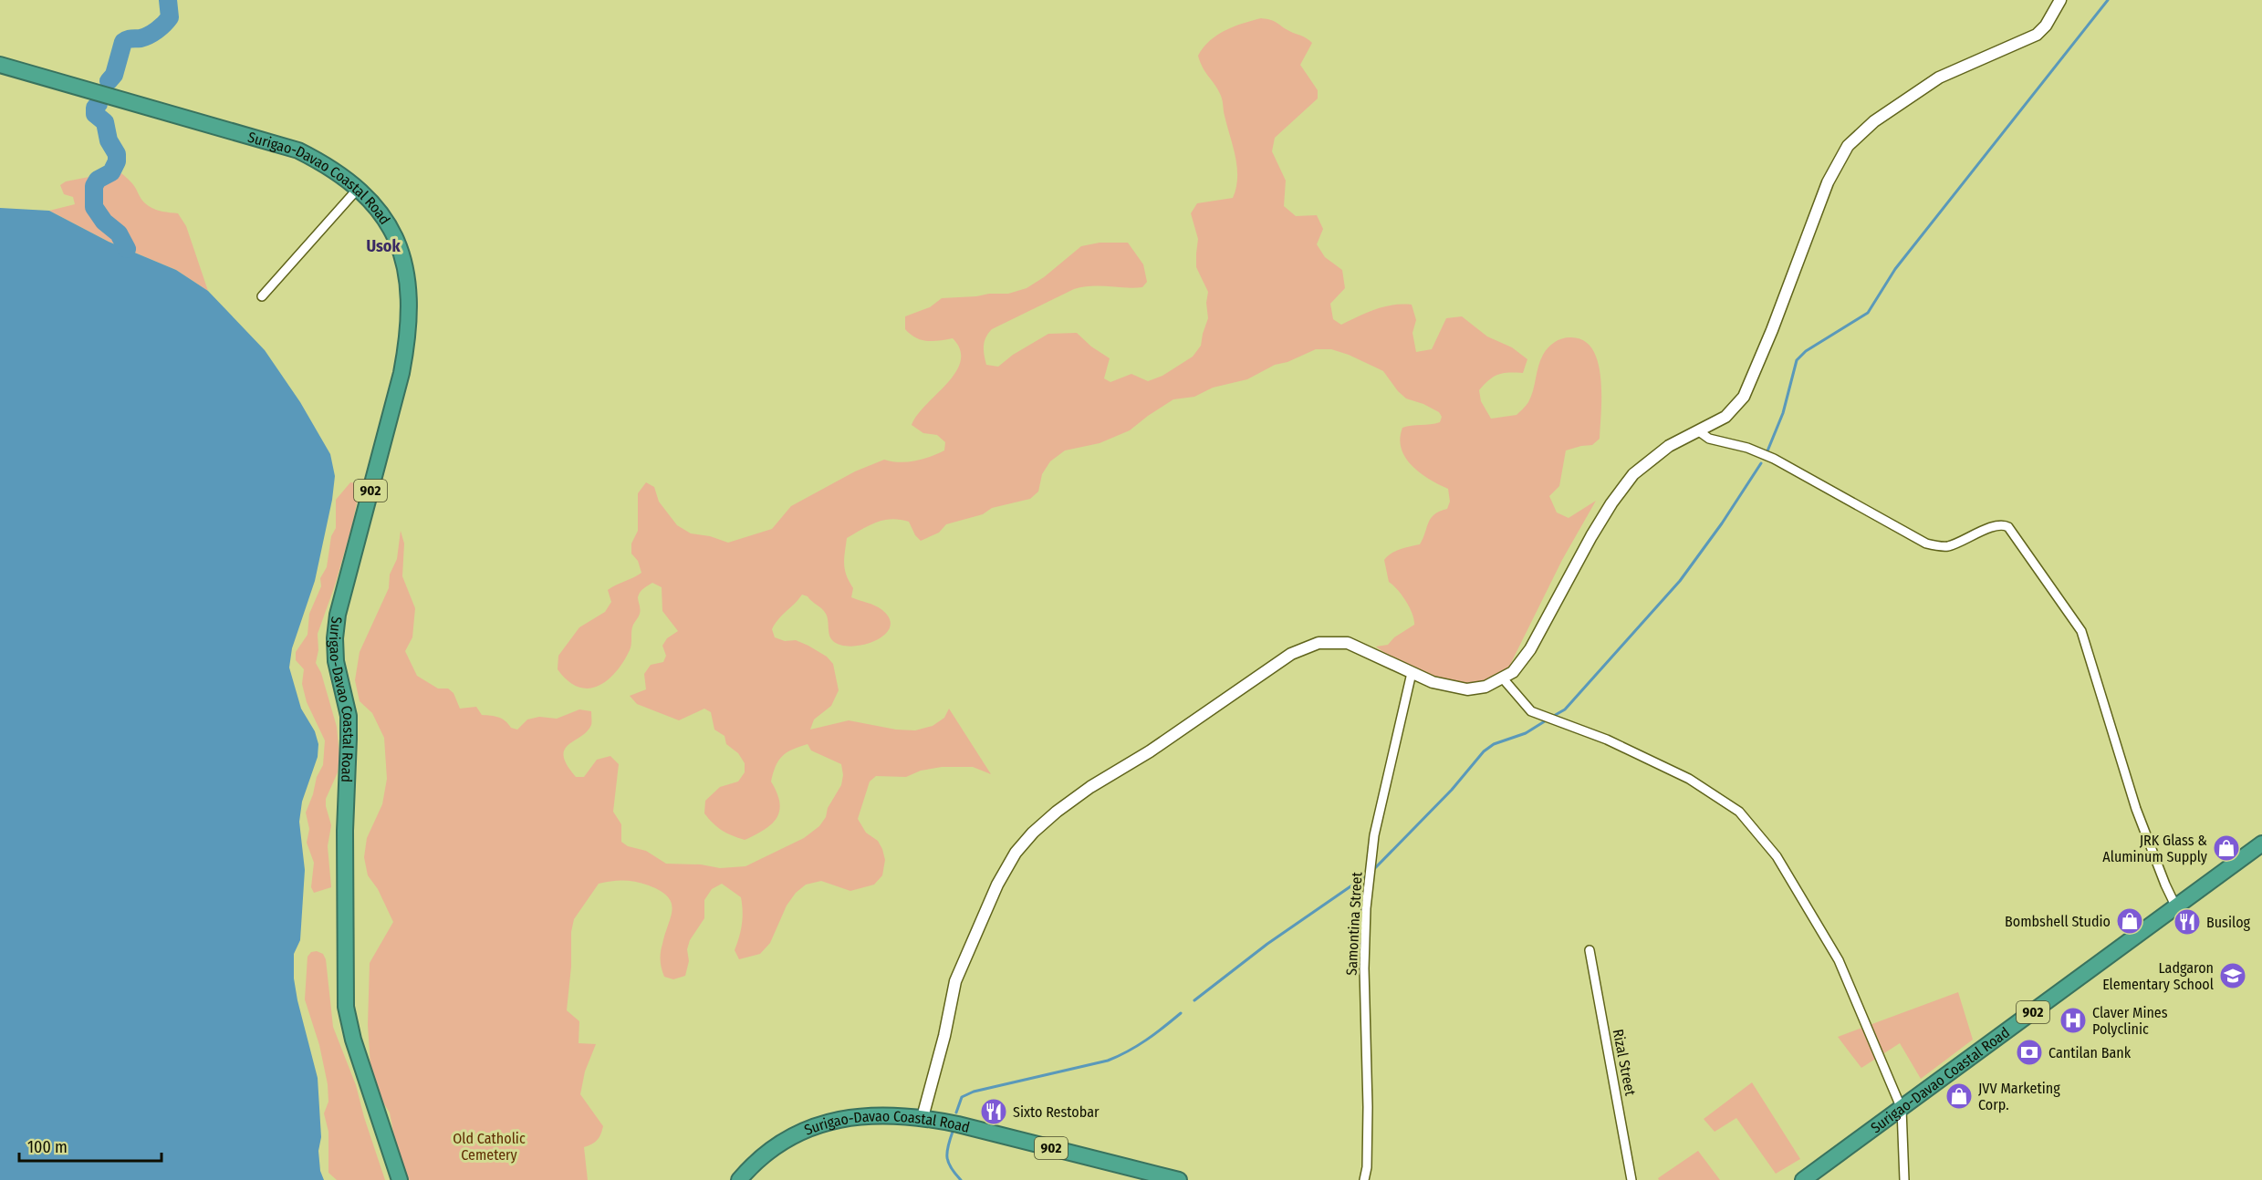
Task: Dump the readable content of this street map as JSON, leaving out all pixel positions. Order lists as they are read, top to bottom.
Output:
{
  "streets": {
    "highway": ["Surigao-Davao Coastal Road", "902"],
    "street": ["Samontina Street", "Rizal Street"]
  },
  "districts": ["Usok"],
  "parks": ["Old Catholic Cemetery"],
  "places": {
    "shop": ["JRK Glass & Aluminum Supply", "Bombshell Studio", "JVV Marketing Corp."],
    "restaurant": ["Busilog", "Sixto Restobar"],
    "school or university": ["Ladgaron Elementary School"],
    "hospital": ["Claver Mines Polyclinic"],
    "bank": ["Cantilan Bank"]
  },
  "scale_bar": "100 m"
}
